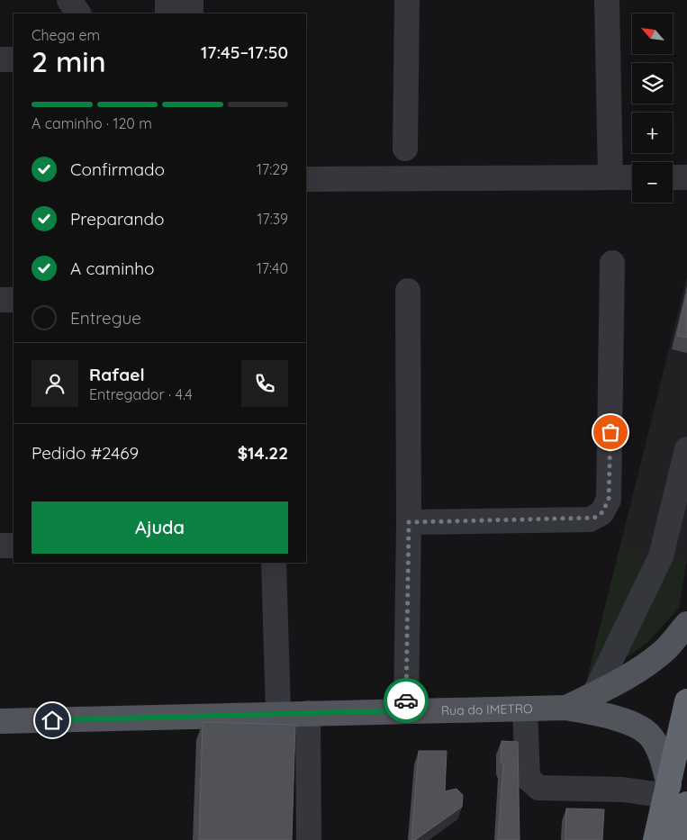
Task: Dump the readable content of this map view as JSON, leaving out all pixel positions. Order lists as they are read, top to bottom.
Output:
{
  "streets": {
    "main road": ["Rua do IMETRO"]
  },
  "north": "top left",
  "page": {
    "map_buttons": ["+", "−"],
    "heading": ["2 min", "Chega em", "17:45–17:50"],
    "panel": [
      "Rafael",
      "Entregador · 4.4",
      "Pedido #2469",
      "$14.22"
    ],
    "bar": "A caminho · 120 m",
    "list": [
      ["Confirmado", "17:29"],
      ["Preparando", "17:39"],
      ["A caminho", "17:40"],
      "Entregue"
    ],
    "buttons": "Ajuda"
  }
}
